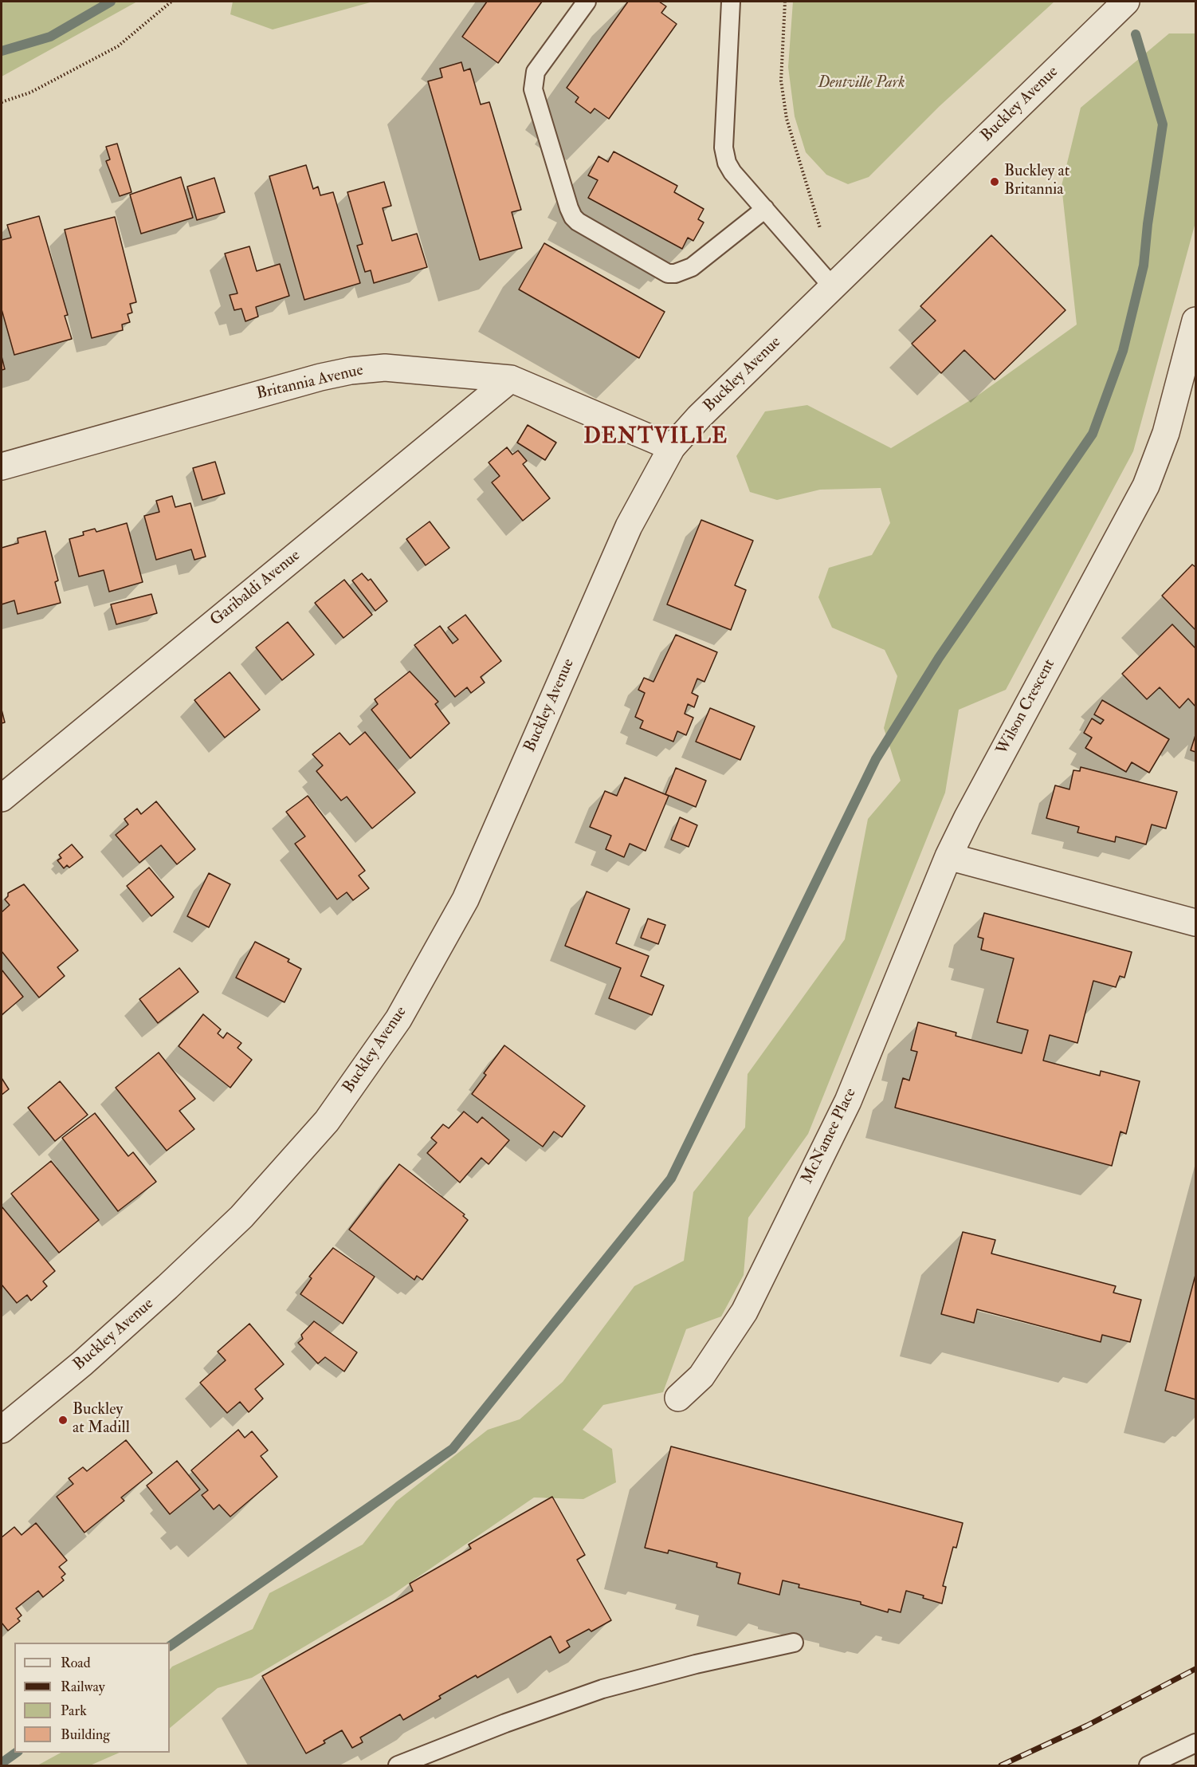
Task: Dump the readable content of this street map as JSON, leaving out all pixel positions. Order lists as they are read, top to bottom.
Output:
{
  "streets": {
    "street": [
      "Buckley Avenue",
      "Britannia Avenue",
      "Garibaldi Avenue",
      "Wilson Crescent",
      "McNamee Place"
    ]
  },
  "crossings": [
    ["Buckley Avenue", "Britannia Avenue"],
    ["Britannia Avenue", "Garibaldi Avenue"],
    ["Wilson Crescent", "McNamee Place"]
  ],
  "districts": ["DENTVILLE"],
  "parks": ["Dentville Park"],
  "places": ["Buckley at Britannia", "Buckley at Madill"],
  "legend": [
    "Road",
    "Railway",
    "Park",
    "Building"
  ]
}
